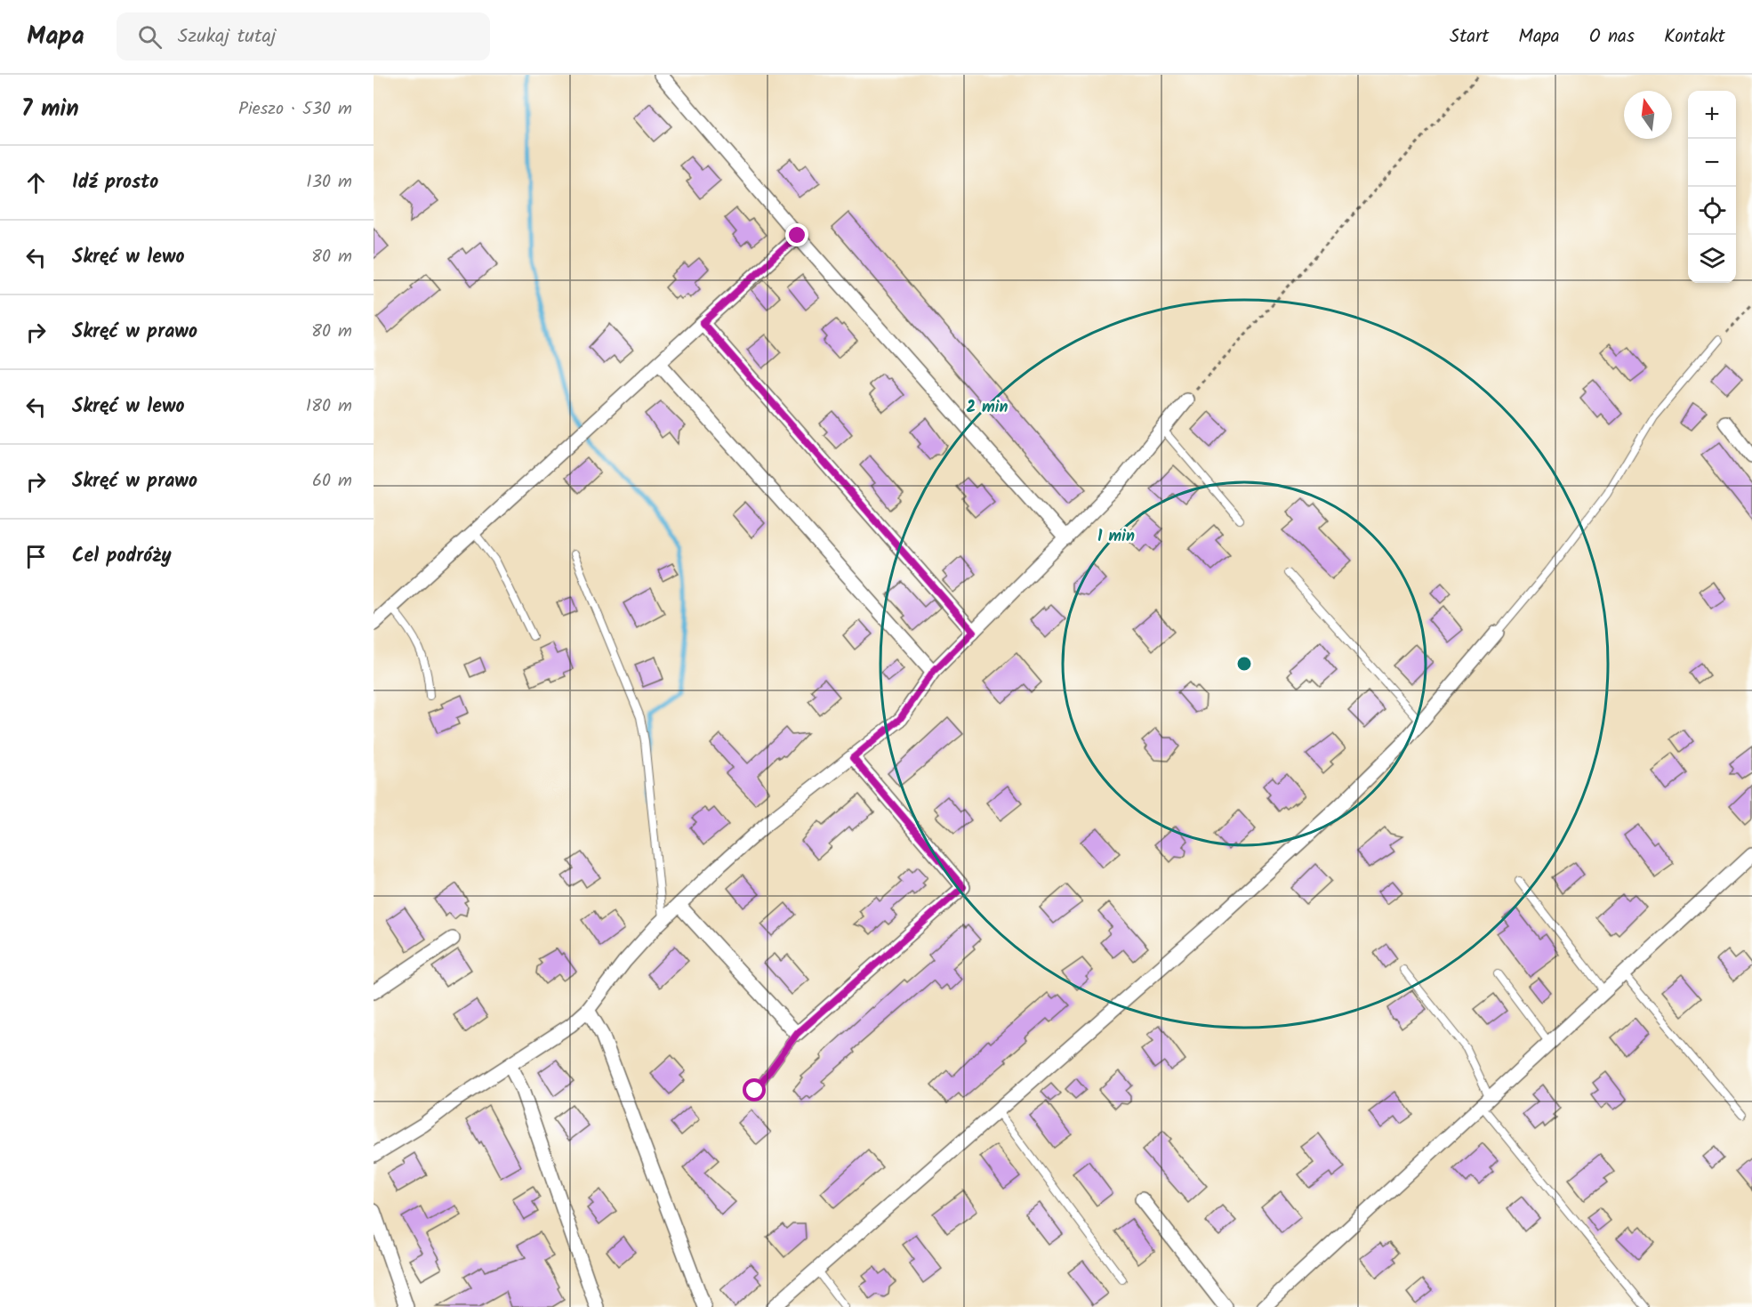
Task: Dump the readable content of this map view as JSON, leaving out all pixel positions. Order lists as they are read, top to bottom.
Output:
{
  "north": "top",
  "page": {
    "header": "Mapa",
    "search": "Szukaj tutaj",
    "nav": [
      "Start",
      "Mapa",
      "O nas",
      "Kontakt"
    ],
    "heading": ["7 min", "Pieszo · 530 m"],
    "map_buttons": ["+", "−"],
    "list": [
      ["Idź prosto", "130 m"],
      ["Skręć w lewo", "80 m"],
      ["Skręć w prawo", "80 m"],
      ["Skręć w lewo", "180 m"],
      ["Skręć w prawo", "60 m"],
      "Cel podróży"
    ]
  },
  "rings": ["2 min", "1 min"]
}
